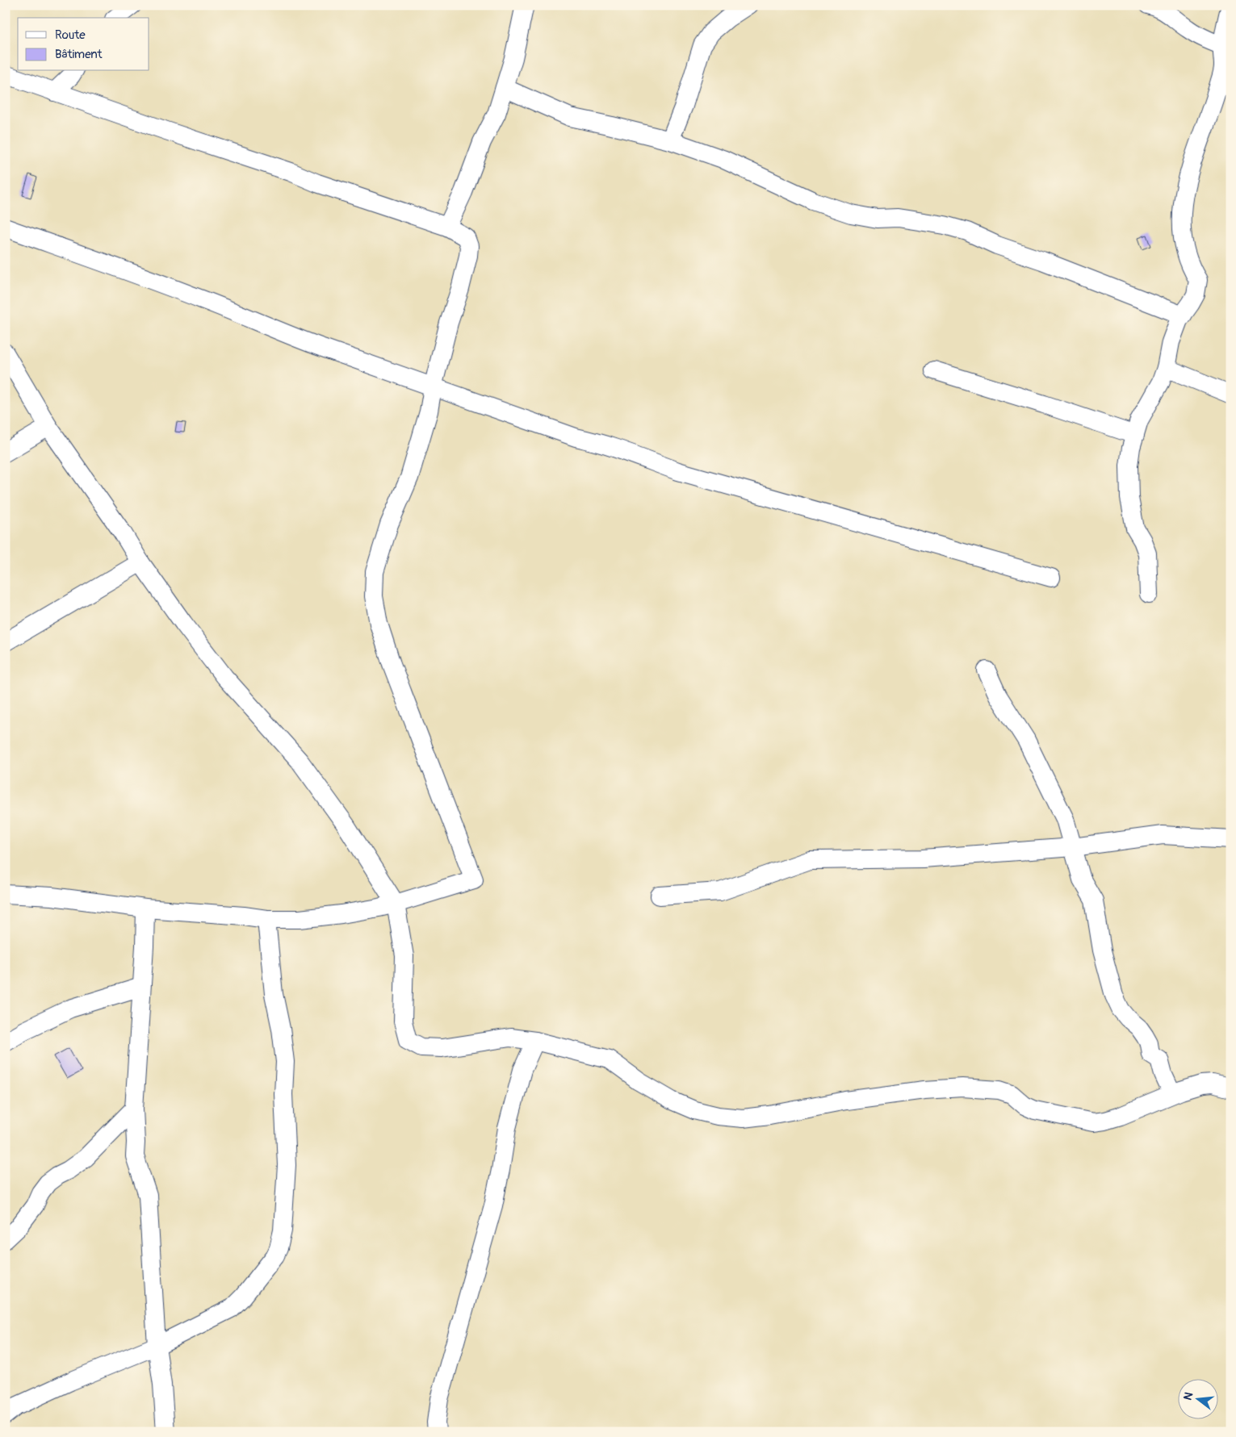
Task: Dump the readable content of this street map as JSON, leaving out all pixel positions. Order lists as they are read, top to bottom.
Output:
{
  "legend": ["Route", "Bâtiment"],
  "north": "left"
}
